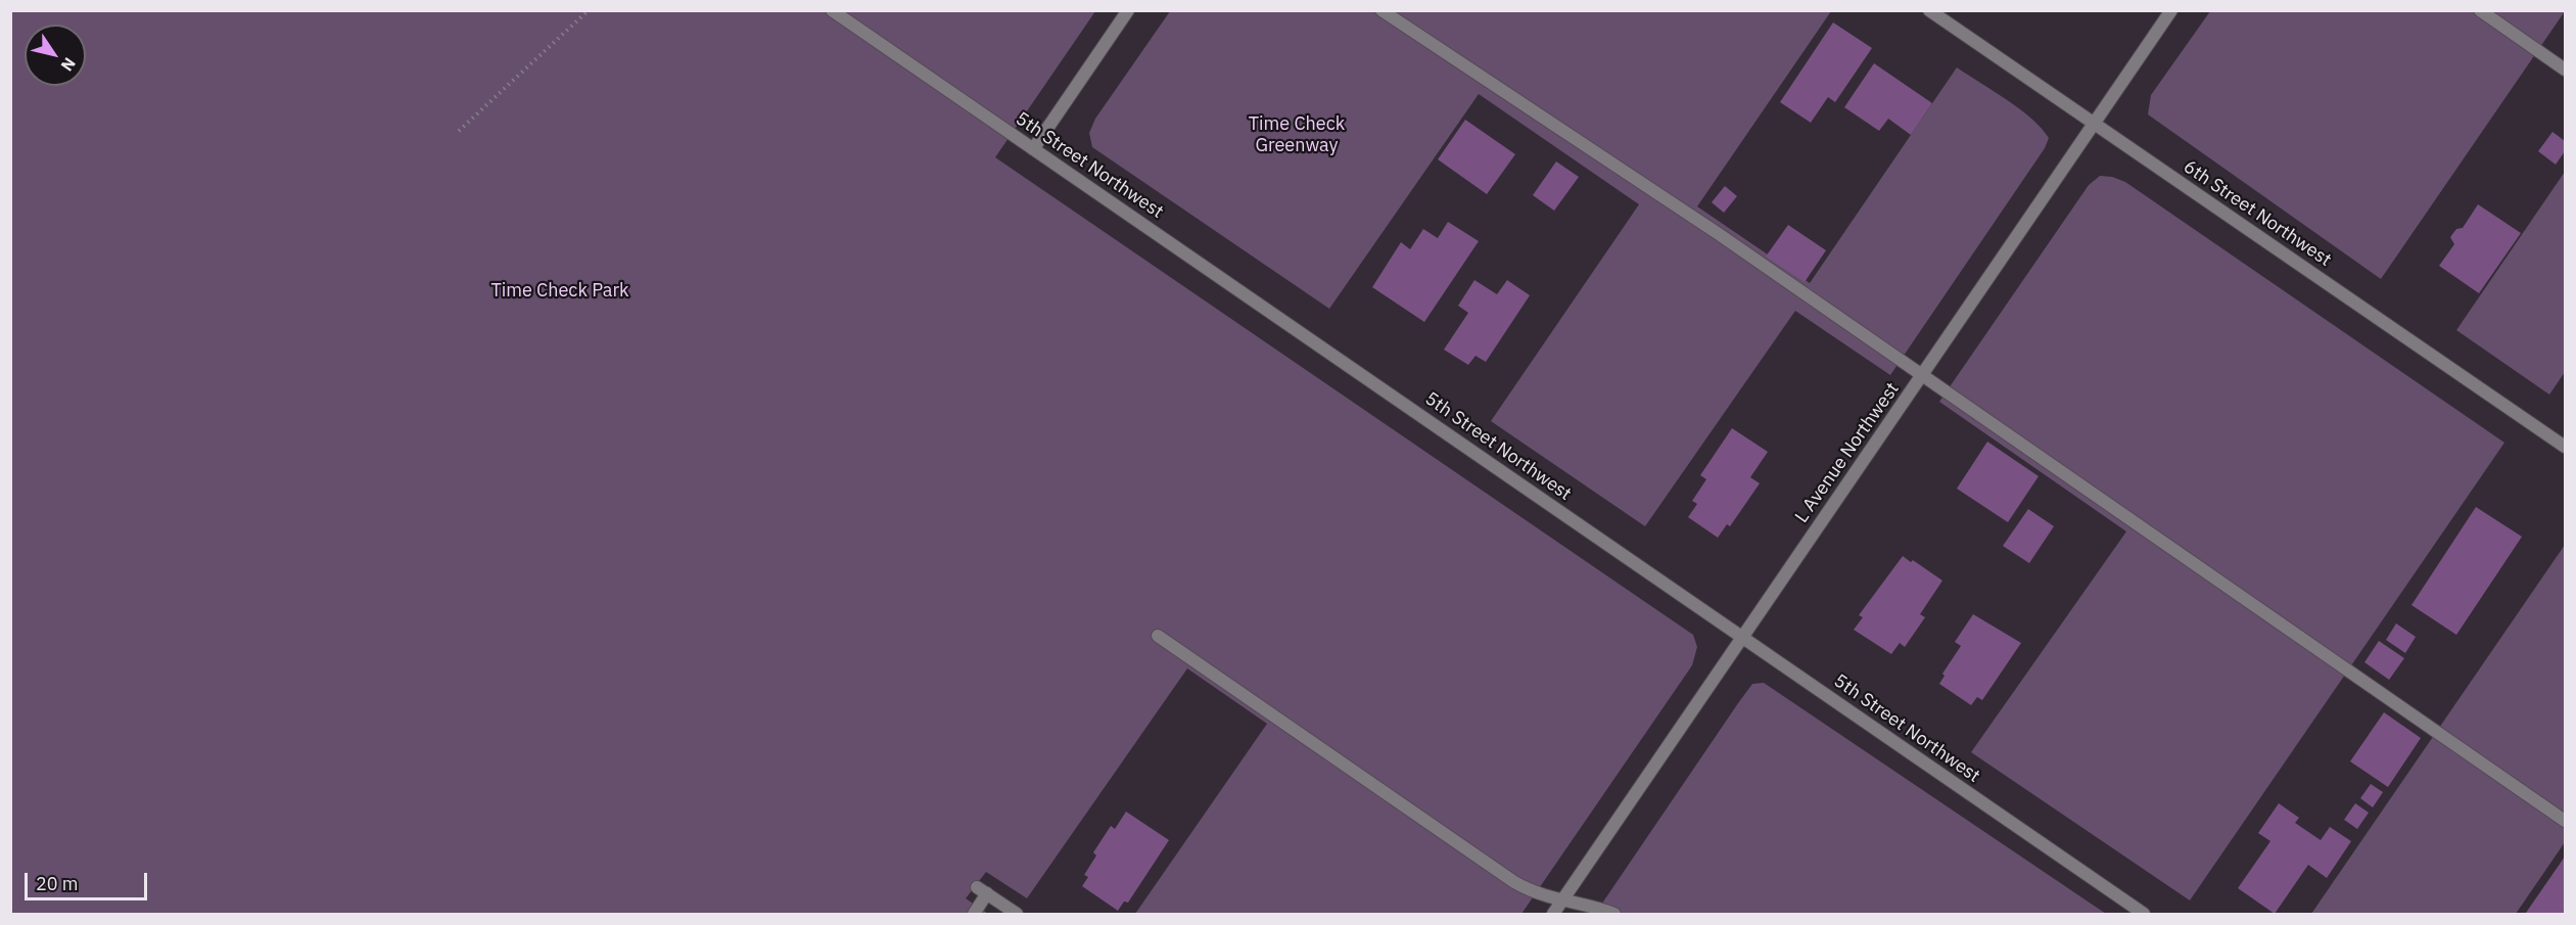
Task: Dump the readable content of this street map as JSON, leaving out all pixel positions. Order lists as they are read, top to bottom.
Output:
{
  "streets": {
    "street": ["5th Street Northwest", "6th Street Northwest", "L Avenue Northwest"]
  },
  "crossings": [
    ["5th Street Northwest", "L Avenue Northwest"],
    ["6th Street Northwest", "L Avenue Northwest"]
  ],
  "parks": ["Time Check Greenway", "Time Check Park"],
  "scale_bar": "20 m",
  "north": "bottom right"
}
